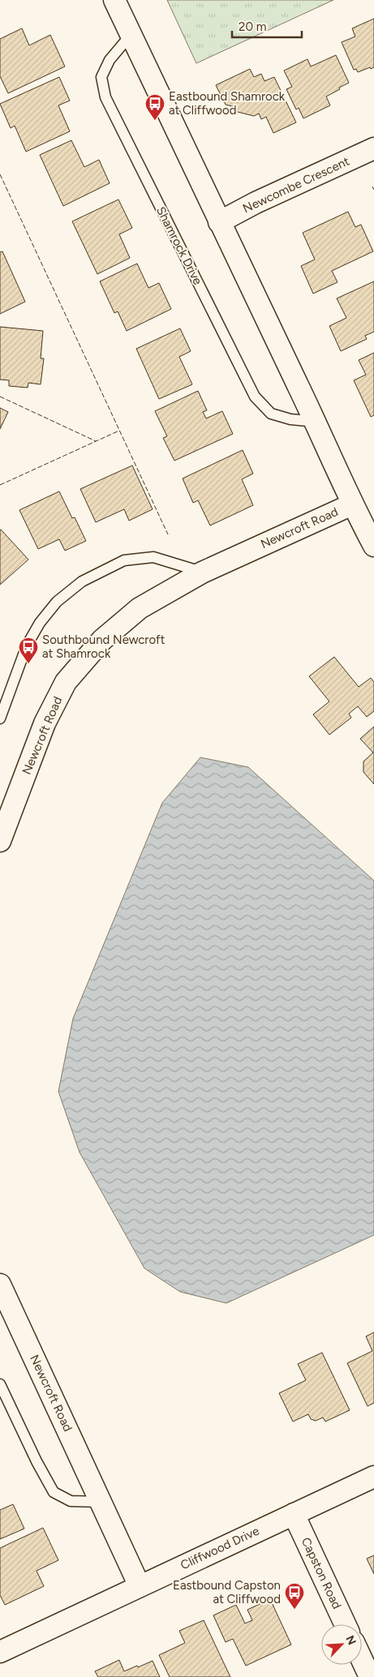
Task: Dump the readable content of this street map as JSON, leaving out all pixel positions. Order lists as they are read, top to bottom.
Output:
{
  "streets": {
    "street": [
      "Newcombe Crescent",
      "Newcroft Road",
      "Cliffwood Drive",
      "Capston Road"
    ],
    "lane": ["Shamrock Drive"]
  },
  "crossings": [
    ["Newcroft Road", "Cliffwood Drive"],
    ["Cliffwood Drive", "Capston Road"]
  ],
  "places": {
    "bus stop": ["Eastbound Shamrock at Cliffwood", "Southbound Newcroft at Shamrock", "Eastbound Capston at Cliffwood"]
  },
  "scale_bar": "20 m",
  "north": "top right"
}
